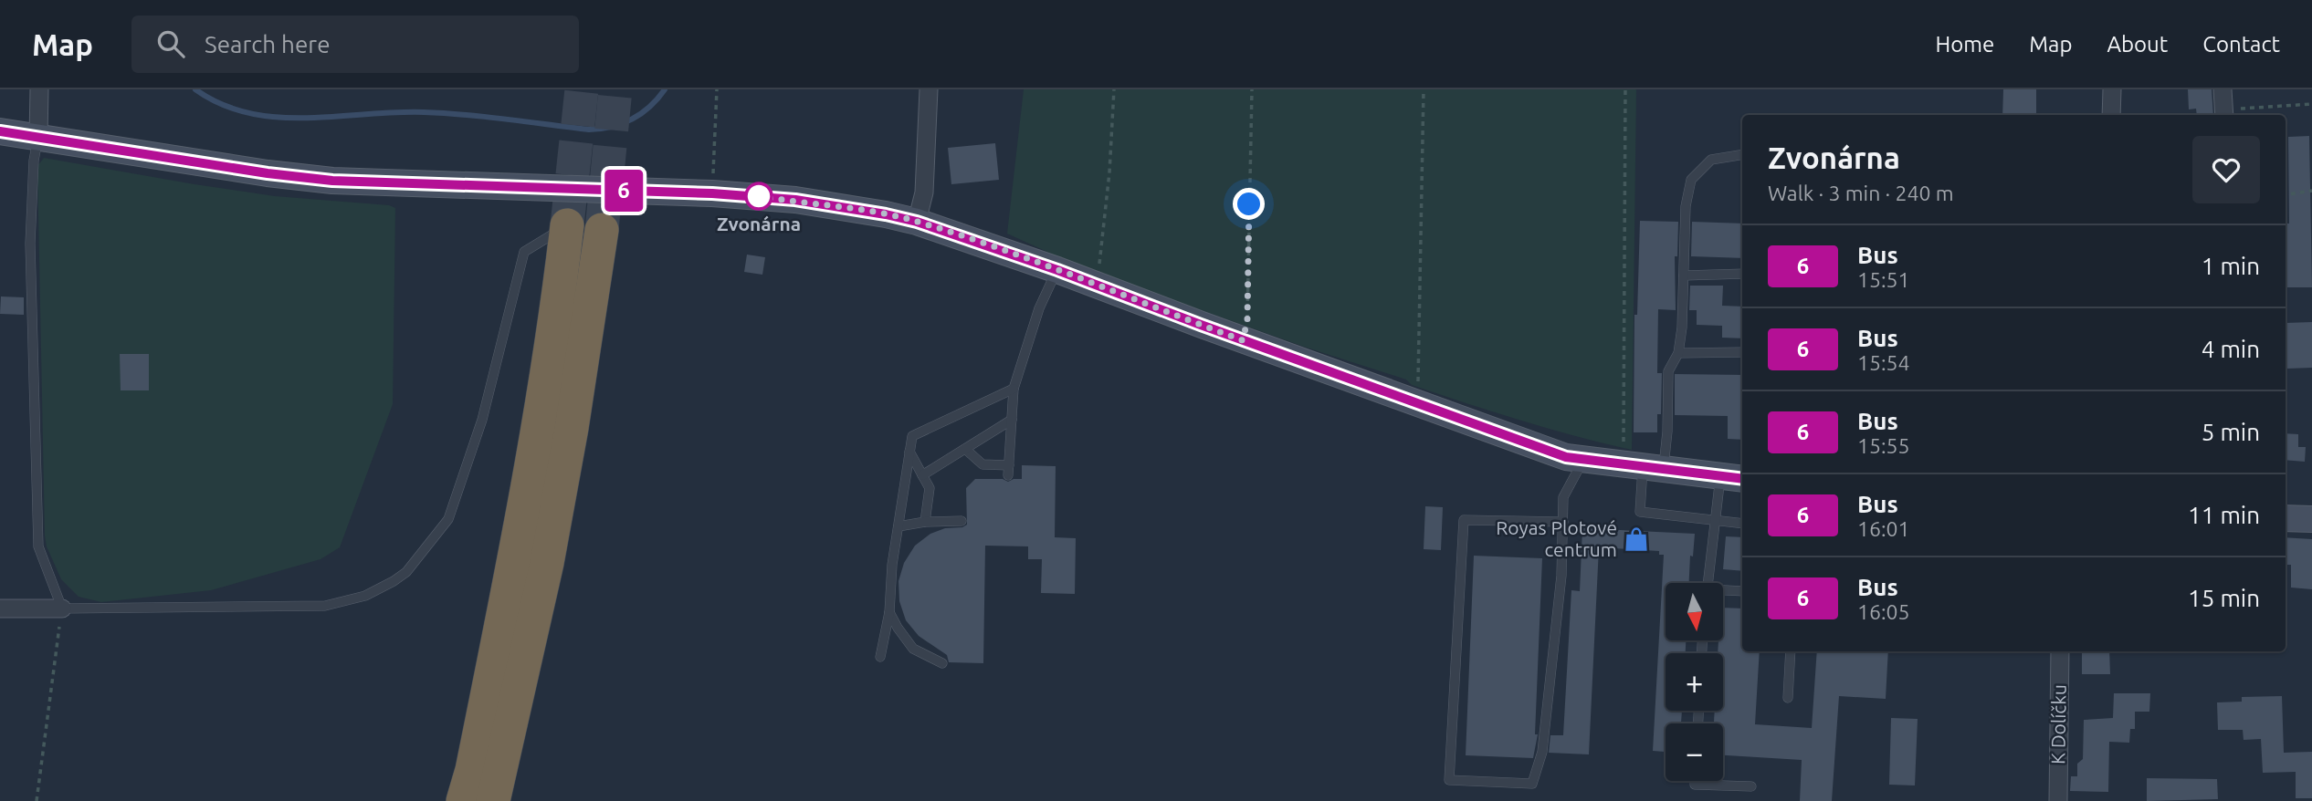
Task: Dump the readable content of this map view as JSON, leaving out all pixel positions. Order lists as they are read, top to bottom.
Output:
{
  "streets": {
    "street": ["K Dolíčku"]
  },
  "places": {
    "other": ["Zvonárna"],
    "shop": ["Royas Plotové centrum"]
  },
  "lines": ["bus line 6"],
  "north": "bottom",
  "page": {
    "header": "Map",
    "search": "Search here",
    "nav": [
      "Home",
      "Map",
      "About",
      "Contact"
    ],
    "on_map": "6",
    "heading": ["Zvonárna", "Walk · 3 min · 240 m"],
    "list": [
      {
        "mark": "6",
        "name": "Bus",
        "note": "15:51",
        "value": "1 min"
      },
      {
        "mark": "6",
        "name": "Bus",
        "note": "15:54",
        "value": "4 min"
      },
      {
        "mark": "6",
        "name": "Bus",
        "note": "15:55",
        "value": "5 min"
      },
      {
        "mark": "6",
        "name": "Bus",
        "note": "16:01",
        "value": "11 min"
      },
      {
        "mark": "6",
        "name": "Bus",
        "note": "16:05",
        "value": "15 min"
      }
    ],
    "map_buttons": ["+", "−"]
  }
}
